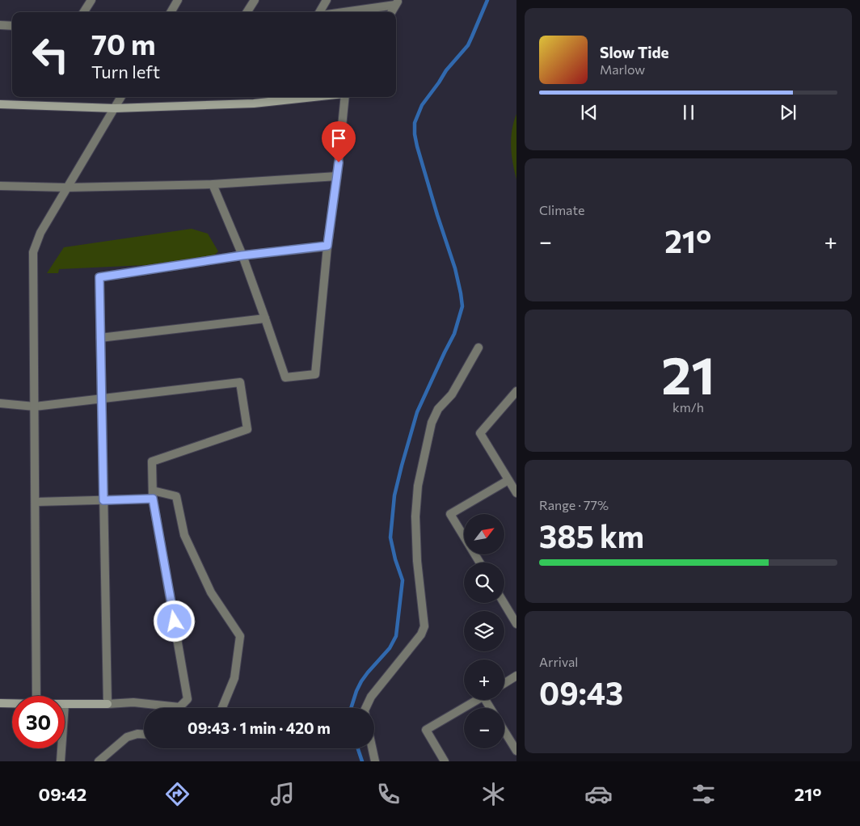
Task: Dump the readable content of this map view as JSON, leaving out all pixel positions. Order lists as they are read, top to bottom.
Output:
{
  "north": "top right",
  "page": {
    "turn": ["70 m", "Turn left"],
    "song": ["Slow Tide", "Marlow"],
    "tile": [
      "Climate",
      ["21", "km/h"],
      ["Range · 77%", "385 km"],
      ["Arrival", "09:43"]
    ],
    "heat": ["−", "21°", "+"],
    "map_buttons": ["+", "−"],
    "limit": "30",
    "trip": "09:43 · 1 min · 420 m",
    "tabs": ["09:42", "21°"]
  }
}
